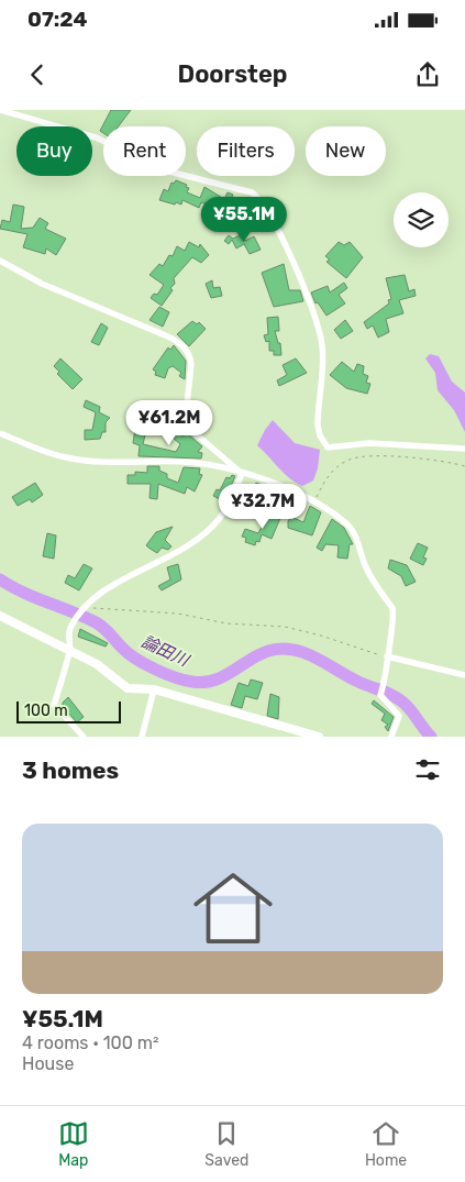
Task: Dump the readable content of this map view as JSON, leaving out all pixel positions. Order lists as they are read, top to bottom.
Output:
{
  "water": ["論田川"],
  "scale_bar": "100 m",
  "page": {
    "status": "07:24",
    "header": "Doorstep",
    "chip": [
      "Buy",
      "Rent",
      "Filters",
      "New"
    ],
    "price": ["¥55.1M", "¥61.2M", "¥32.7M"],
    "scale": "100 m",
    "heading": "3 homes",
    "list": [
      {
        "name": "¥55.1M",
        "note": "4 rooms · 100 m² · House"
      }
    ],
    "tabs": ["Map", "Saved", "Home"]
  }
}
